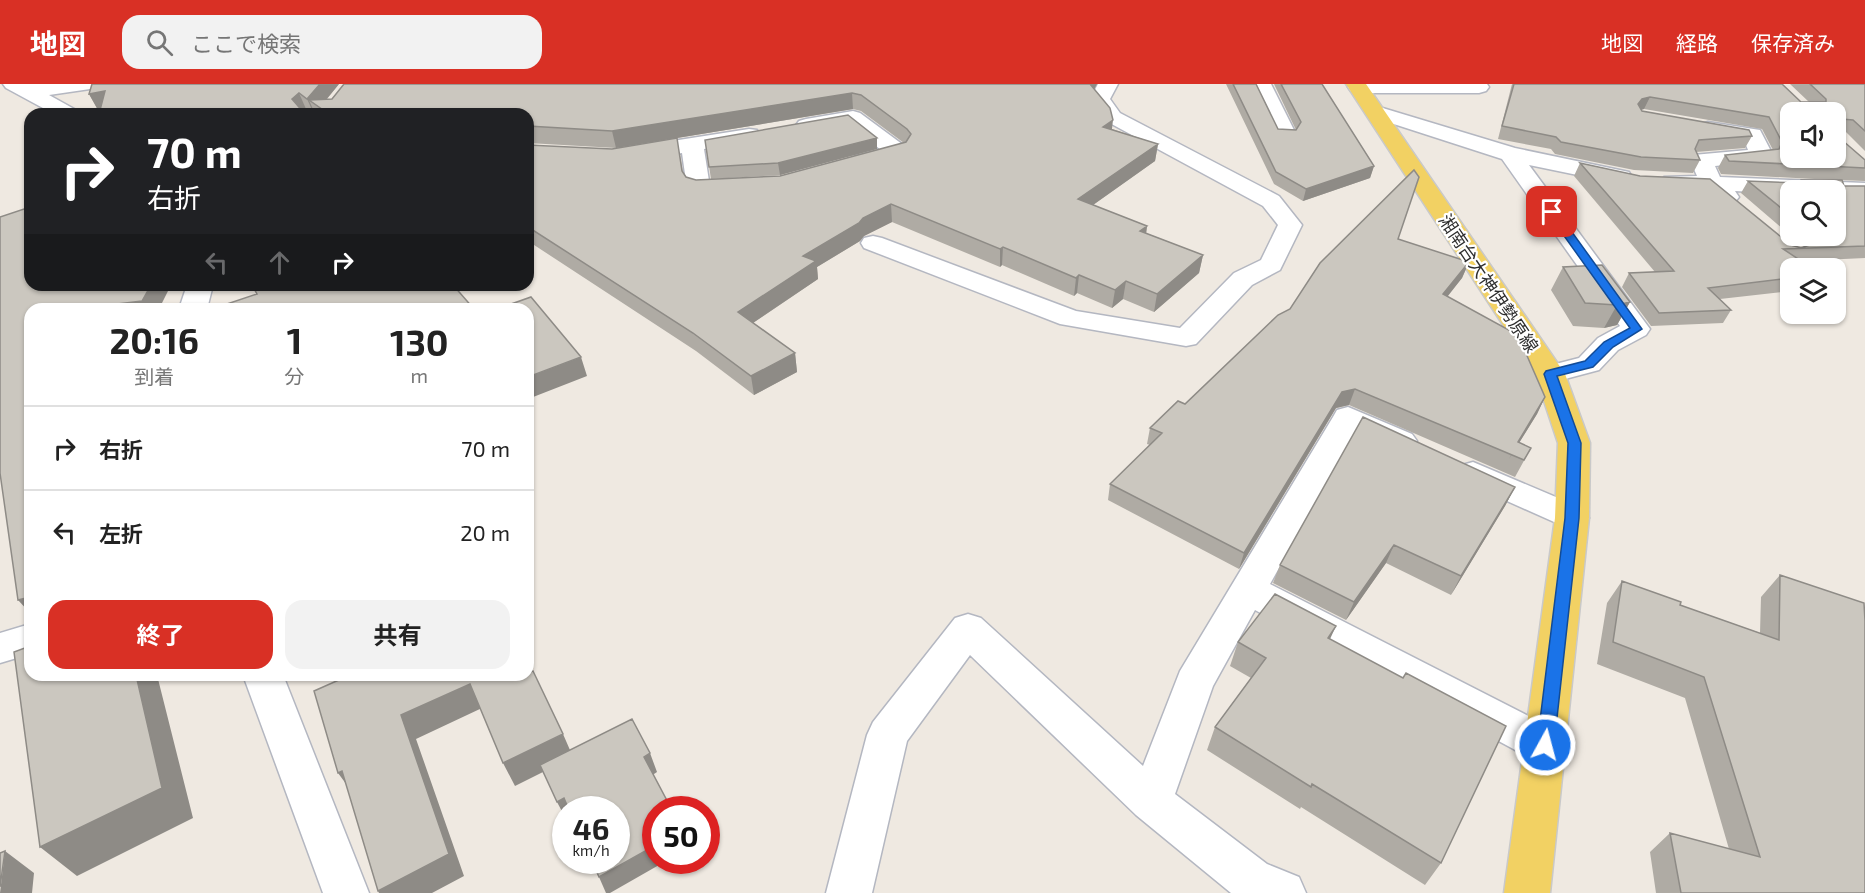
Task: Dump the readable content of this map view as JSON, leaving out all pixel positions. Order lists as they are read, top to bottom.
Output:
{
  "streets": {
    "main road": ["湘南台大神伊勢原線"]
  },
  "page": {
    "header": "地図",
    "search": "ここで検索",
    "nav": ["地図", "経路", "保存済み"],
    "turn": ["70 m", "右折"],
    "eta": [
      "20:16",
      "到着",
      "1",
      "分",
      "130",
      "m"
    ],
    "list": [
      {
        "name": "右折",
        "value": "70 m"
      },
      {
        "name": "左折",
        "value": "20 m"
      }
    ],
    "buttons": ["終了", "共有"],
    "speed": "46 km/h",
    "limit": "50"
  }
}
